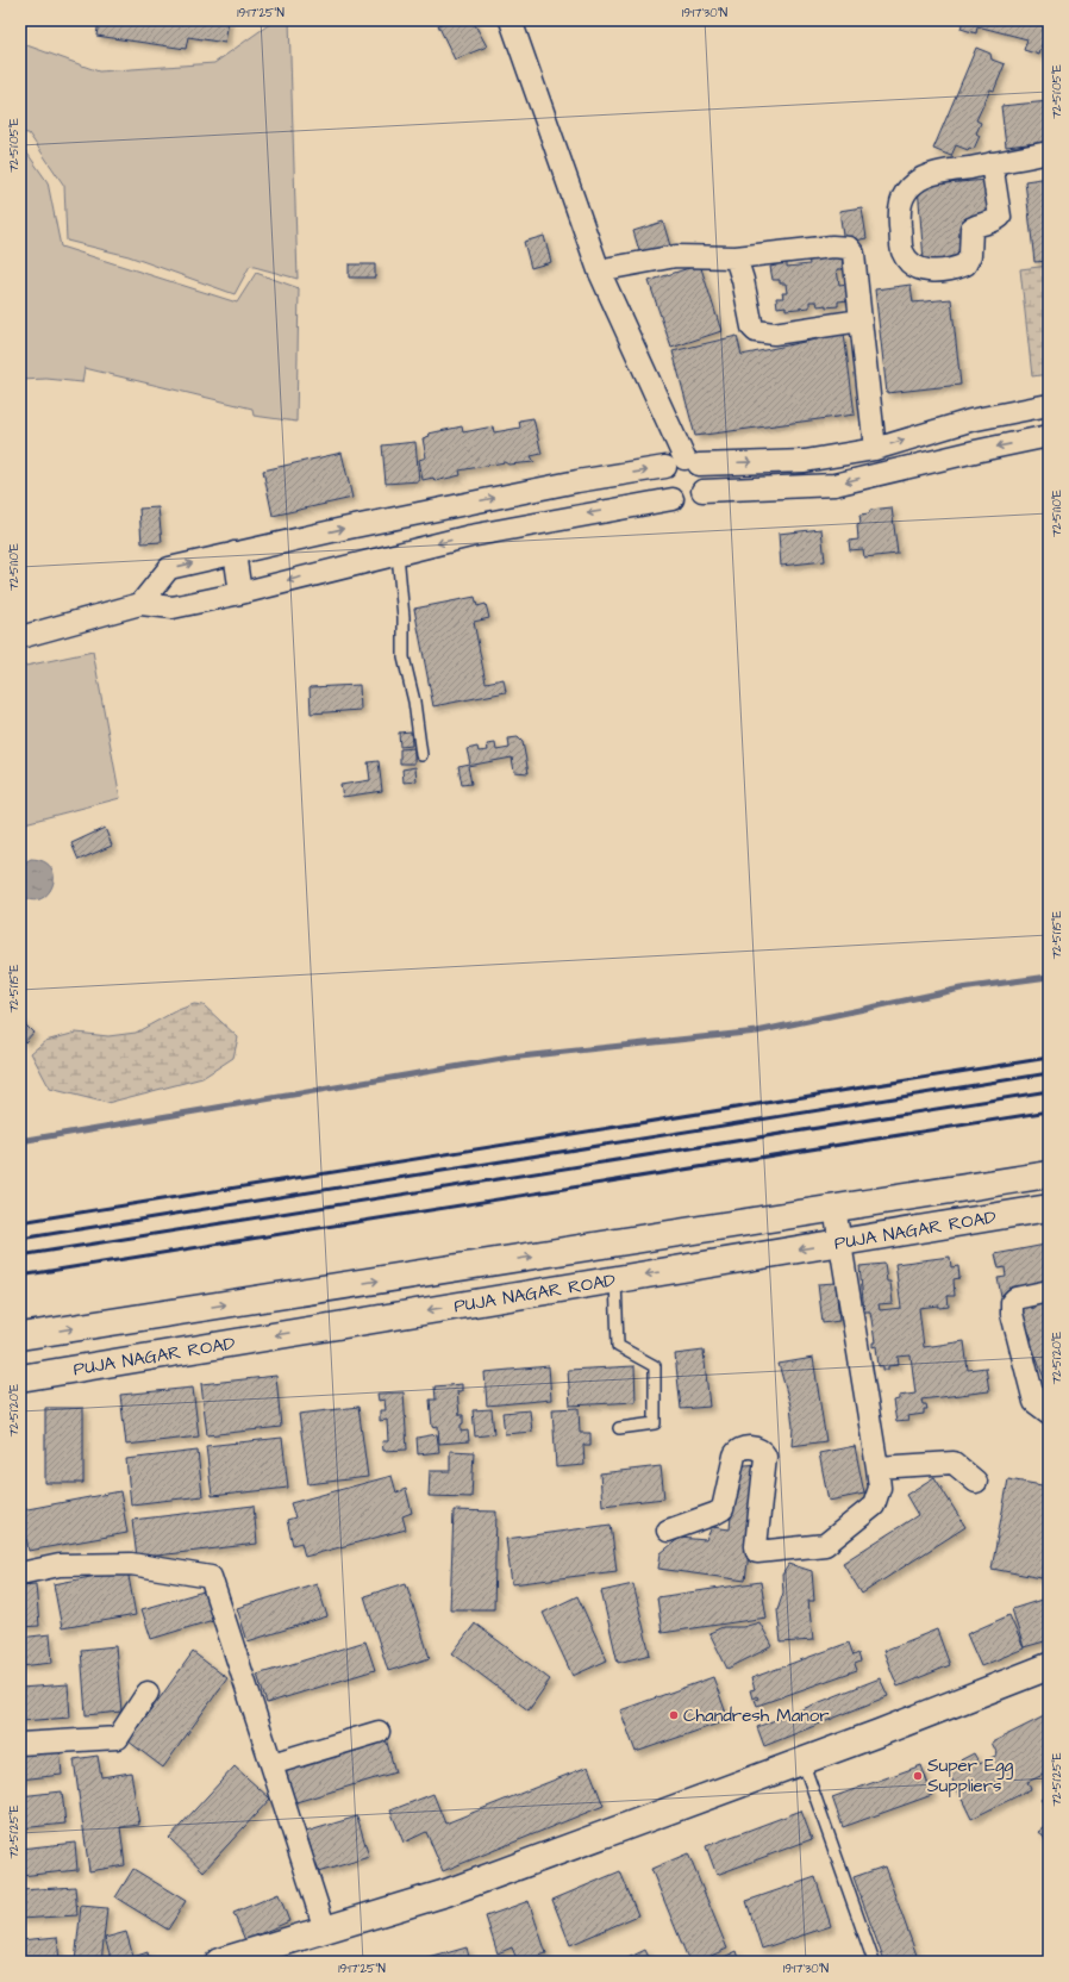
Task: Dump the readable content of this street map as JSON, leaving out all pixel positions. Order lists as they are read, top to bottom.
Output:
{
  "streets": {
    "street": ["PUJA NAGAR ROAD"]
  },
  "places": ["Chandresh Manor", "Super Egg Suppliers"],
  "coordinates": [
    "19°17'25\"N",
    "19°17'30\"N",
    "72°51'05\"E",
    "72°51'10\"E",
    "72°51'15\"E",
    "72°51'20\"E",
    "72°51'25\"E"
  ]
}
